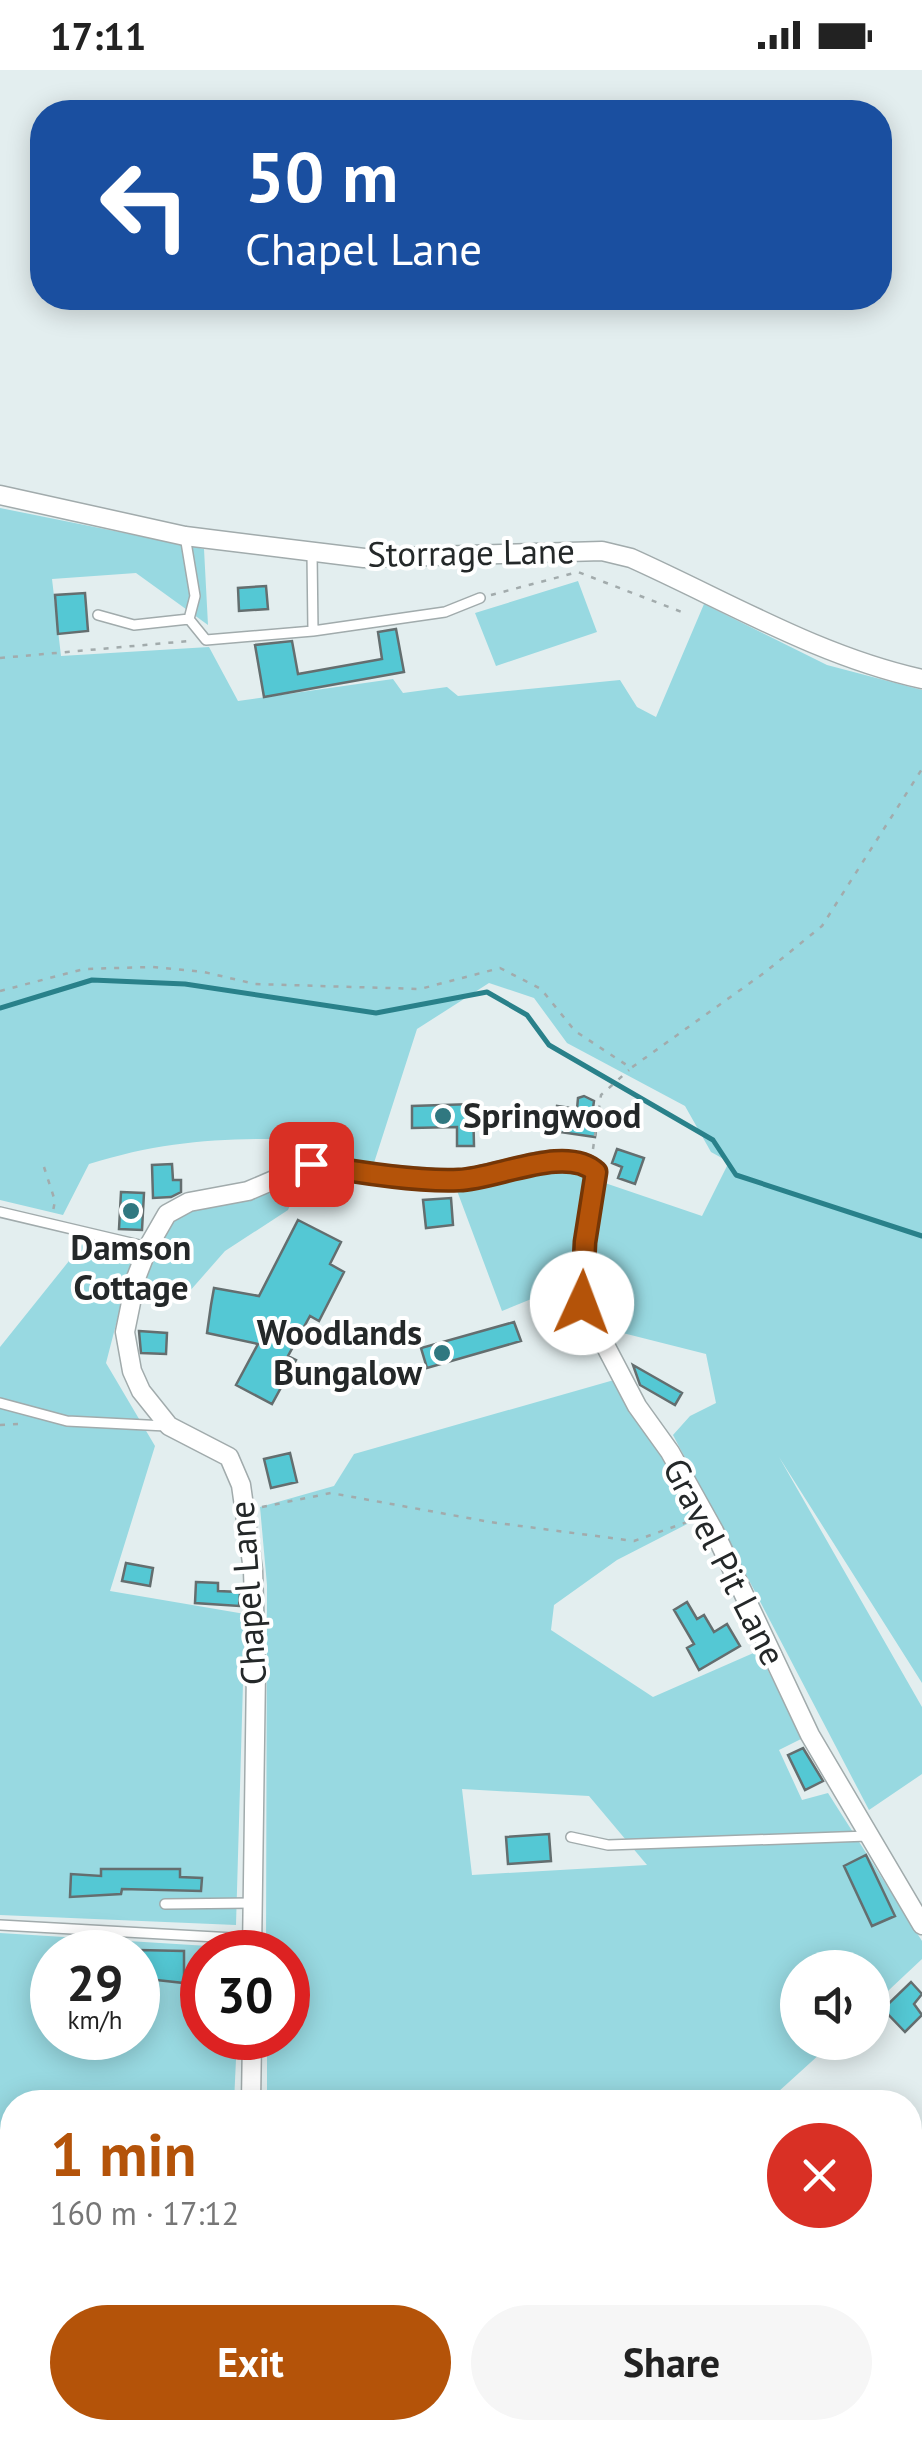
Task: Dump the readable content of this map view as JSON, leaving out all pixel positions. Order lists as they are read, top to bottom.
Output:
{
  "streets": {
    "street": ["Storrage Lane", "Gravel Pit Lane", "Chapel Lane"]
  },
  "crossings": [
    ["Gravel Pit Lane", "Chapel Lane"]
  ],
  "places": ["Springwood", "Damson Cottage", "Woodlands Bungalow"],
  "page": {
    "status": "17:11",
    "turn": ["50 m", "Chapel Lane"],
    "speed": "29 km/h",
    "limit": "30",
    "heading": ["1 min", "160 m · 17:12"],
    "buttons": ["Exit", "Share"]
  }
}
